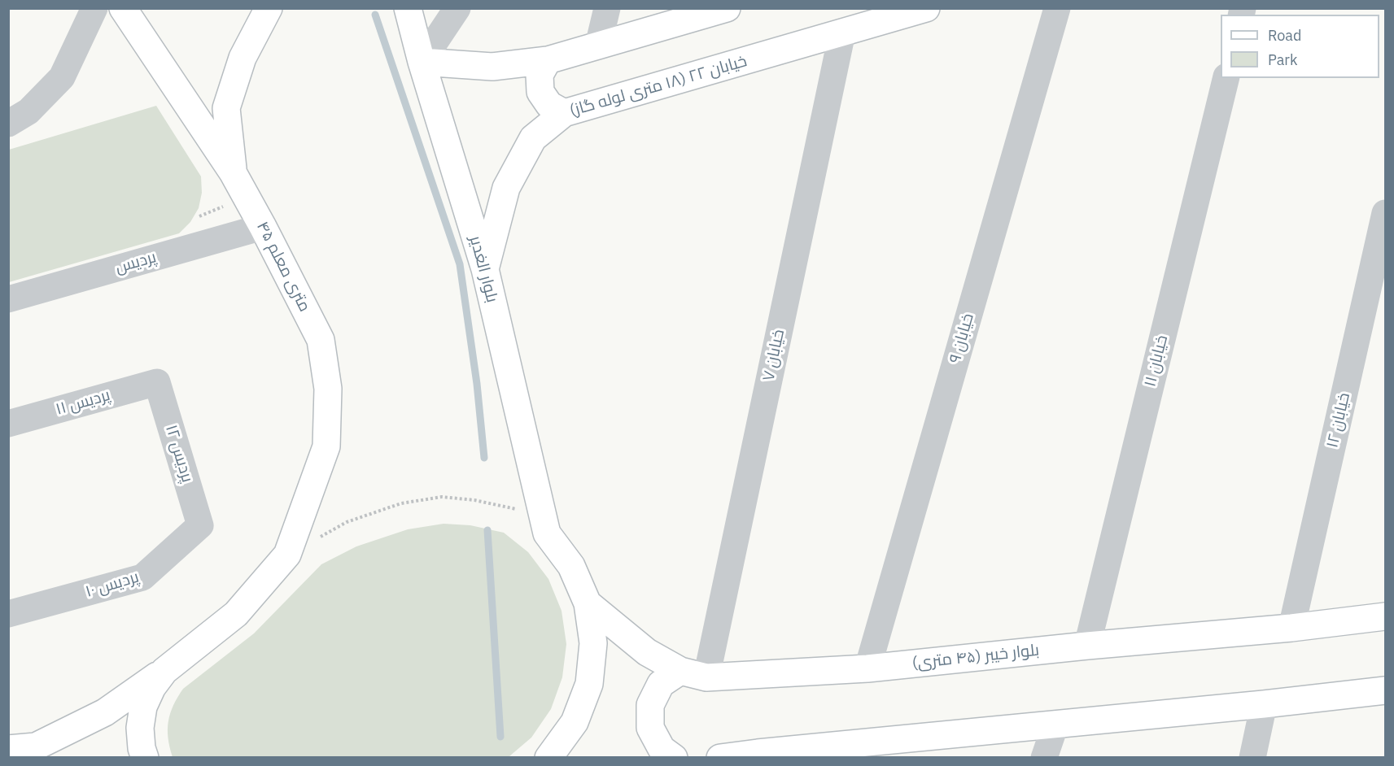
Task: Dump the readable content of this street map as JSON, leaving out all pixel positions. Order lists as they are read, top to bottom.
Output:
{
  "streets": {
    "main road": [
      "خیابان ۲۲ (۱۸ متری لوله گاز)",
      "۴۵ متری معلم",
      "بلوار الغدیر",
      "بلوار خیبر (۴۵ متری)"
    ],
    "street": [
      "پردیس",
      "خیابان ۹",
      "خیابان ۷",
      "خیابان ۱۱",
      "پردیس ۱۱",
      "خیابان ۱۲",
      "پردیس ۱۲",
      "پردیس ۱۰"
    ]
  },
  "crossings": [
    ["خیابان ۲۲ (۱۸ متری لوله گاز)", "بلوار الغدیر"],
    ["خیابان ۲۲ (۱۸ متری لوله گاز)", "خیابان ۷"],
    ["پردیس", "۴۵ متری معلم"],
    ["خیابان ۹", "بلوار خیبر (۴۵ متری)"],
    ["خیابان ۷", "بلوار خیبر (۴۵ متری)"],
    ["خیابان ۱۱", "بلوار خیبر (۴۵ متری)"],
    ["پردیس ۱۱", "پردیس ۱۲"],
    ["خیابان ۱۲", "بلوار خیبر (۴۵ متری)"],
    ["پردیس ۱۲", "پردیس ۱۰"]
  ],
  "legend": ["Road", "Park"]
}
